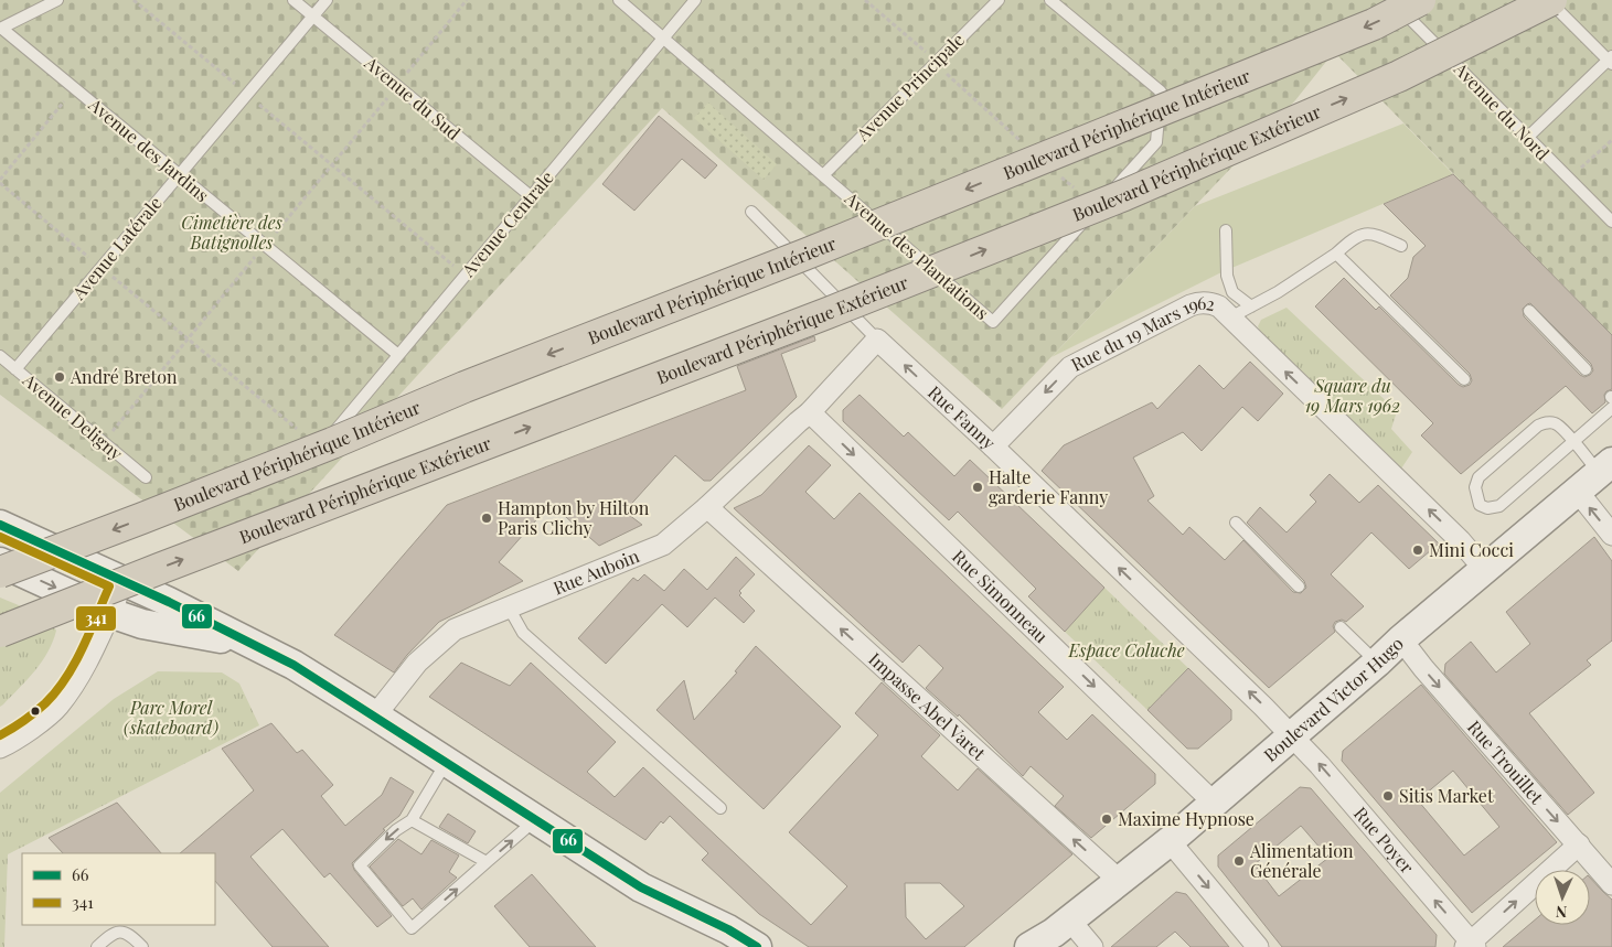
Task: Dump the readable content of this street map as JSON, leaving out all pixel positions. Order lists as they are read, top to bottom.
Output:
{
  "streets": {
    "highway": ["Boulevard Périphérique Intérieur", "Boulevard Périphérique Extérieur"],
    "main road": ["Boulevard Victor Hugo"],
    "street": [
      "Rue du 19 Mars 1962",
      "Rue Fanny",
      "Rue Auboin",
      "Rue Simonneau",
      "Impasse Abel Varet",
      "Rue Trouillet",
      "Rue Poyer"
    ],
    "lane": [
      "Avenue Principale",
      "Avenue du Sud",
      "Avenue du Nord",
      "Avenue des Jardins",
      "Avenue Centrale",
      "Avenue Latérale",
      "Avenue des Plantations",
      "Avenue Deligny"
    ]
  },
  "crossings": [
    ["Avenue Principale", "Avenue des Plantations"],
    ["Avenue du Sud", "Avenue Centrale"],
    ["Avenue du Sud", "Avenue Latérale"],
    ["Avenue du Nord", "Boulevard Périphérique Intérieur"],
    ["Avenue des Jardins", "Avenue Centrale"],
    ["Avenue des Jardins", "Avenue Latérale"],
    ["Avenue Centrale", "Avenue des Plantations"],
    ["Avenue Latérale", "Avenue Deligny"],
    ["Rue du 19 Mars 1962", "Rue Fanny"],
    ["Rue du 19 Mars 1962", "Boulevard Victor Hugo"],
    ["Rue Fanny", "Rue Auboin"],
    ["Rue Fanny", "Boulevard Victor Hugo"],
    ["Rue Fanny", "Rue Poyer"],
    ["Rue Auboin", "Rue Simonneau"],
    ["Rue Auboin", "Impasse Abel Varet"],
    ["Rue Simonneau", "Boulevard Victor Hugo"],
    ["Boulevard Victor Hugo", "Impasse Abel Varet"],
    ["Boulevard Victor Hugo", "Rue Trouillet"],
    ["Boulevard Victor Hugo", "Rue Poyer"]
  ],
  "one_way": [
    "Boulevard Périphérique Intérieur",
    "Boulevard Périphérique Extérieur",
    "Rue Fanny",
    "Rue Simonneau",
    "Impasse Abel Varet",
    "Rue Trouillet"
  ],
  "parks": [
    "Cimetière des Batignolles",
    "Square du 19 Mars 1962",
    "Espace Coluche",
    "Parc Morel (skateboard)"
  ],
  "places": [
    "André Breton",
    "Halte garderie Fanny",
    "Hampton by Hilton Paris Clichy",
    "Mini Cocci",
    "Sitis Market",
    "Maxime Hypnose",
    "Alimentation Générale"
  ],
  "lines": ["transit line 66", "transit line 341"],
  "legend": ["66", "341"],
  "north": "bottom"
}
